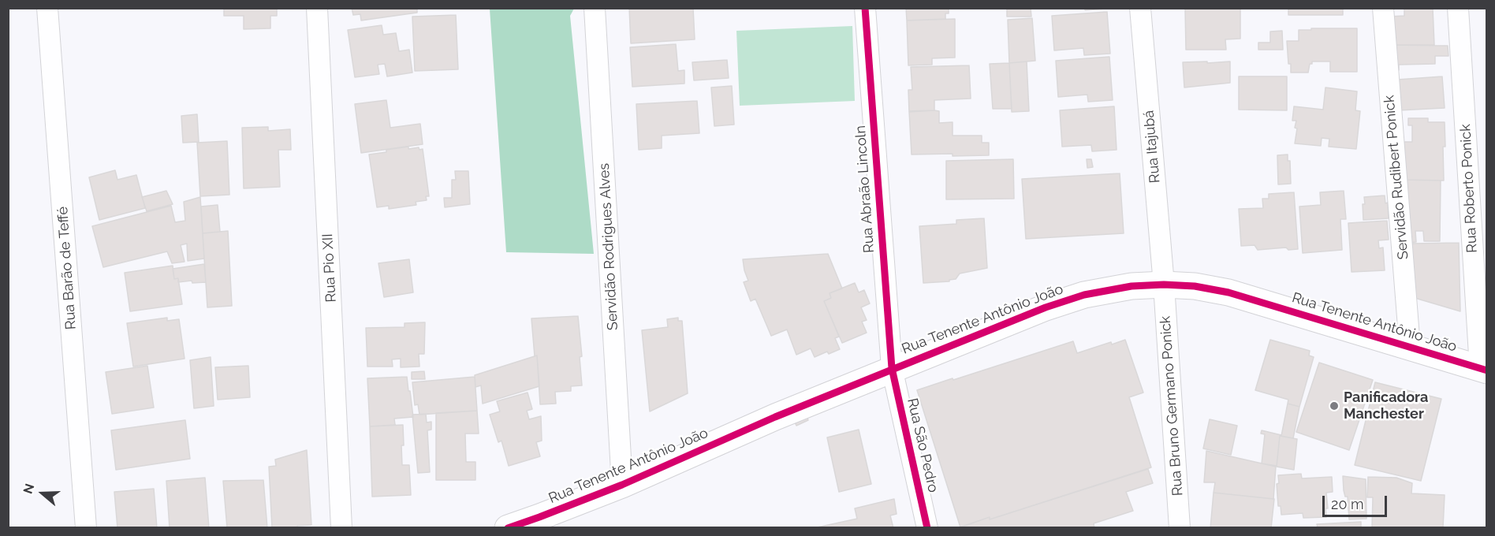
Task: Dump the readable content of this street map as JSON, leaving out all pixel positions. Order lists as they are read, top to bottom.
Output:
{
  "streets": {
    "main road": ["Rua Tenente Antônio João"],
    "street": [
      "Rua Itajubá",
      "Servidão Rudibert Ponick",
      "Rua Roberto Ponick",
      "Rua Abraão Lincoln",
      "Servidão Rodrigues Alves",
      "Rua Barão de Teffé",
      "Rua Pio XII",
      "Rua Bruno Germano Ponick",
      "Rua São Pedro"
    ]
  },
  "crossings": [
    ["Rua Itajubá", "Rua Tenente Antônio João"],
    ["Rua Itajubá", "Rua Bruno Germano Ponick"],
    ["Servidão Rudibert Ponick", "Rua Tenente Antônio João"],
    ["Rua Roberto Ponick", "Rua Tenente Antônio João"],
    ["Rua Abraão Lincoln", "Rua Tenente Antônio João"],
    ["Rua Abraão Lincoln", "Rua São Pedro"],
    ["Servidão Rodrigues Alves", "Rua Tenente Antônio João"],
    ["Rua Tenente Antônio João", "Rua Bruno Germano Ponick"],
    ["Rua Tenente Antônio João", "Rua São Pedro"]
  ],
  "places": ["Panificadora Manchester"],
  "scale_bar": "20 m",
  "north": "left"
}
